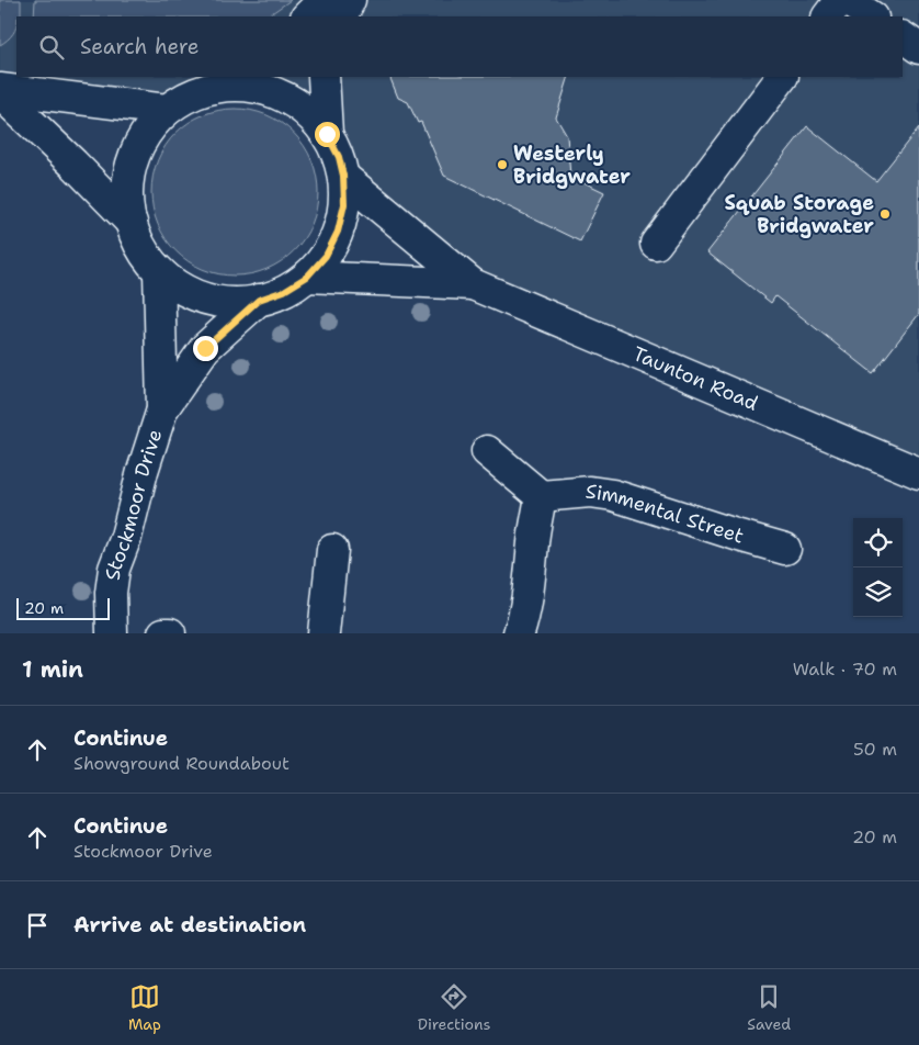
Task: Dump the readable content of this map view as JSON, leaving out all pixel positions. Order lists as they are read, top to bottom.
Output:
{
  "streets": {
    "main road": ["Taunton Road", "Stockmoor Drive", "Simmental Street"]
  },
  "places": ["Westerly Bridgwater", "Squab Storage Bridgwater"],
  "scale_bar": "20 m",
  "page": {
    "search": "Search here",
    "scale": "20 m",
    "heading": ["1 min", "Walk · 70 m"],
    "list": [
      ["Continue", "Showground Roundabout", "50 m"],
      ["Continue", "Stockmoor Drive", "20 m"],
      "Arrive at destination"
    ],
    "nav": ["Map", "Directions", "Saved"]
  }
}
